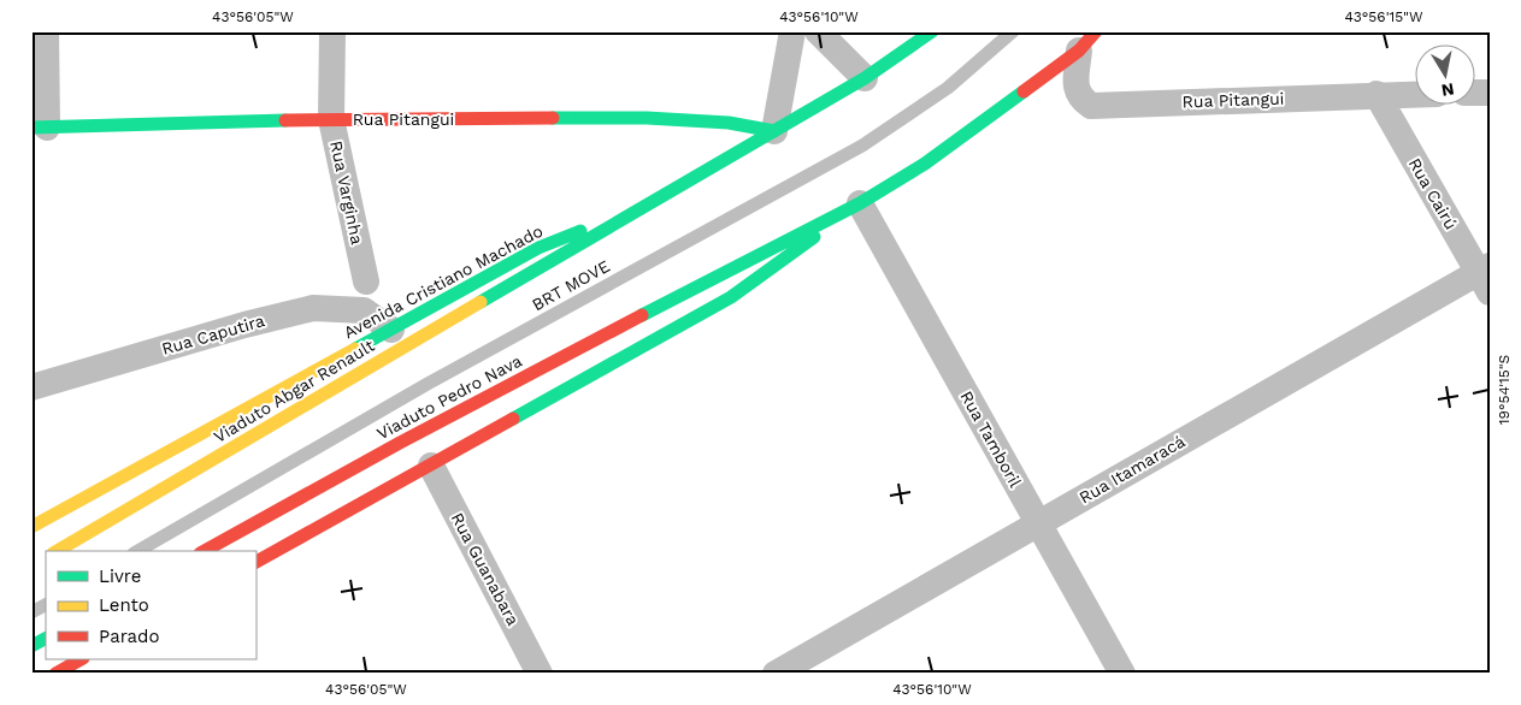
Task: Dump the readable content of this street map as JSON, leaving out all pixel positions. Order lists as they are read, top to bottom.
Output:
{
  "streets": {
    "main road": [
      "Rua Pitangui",
      "Avenida Cristiano Machado",
      "Viaduto Abgar Renault",
      "Viaduto Pedro Nava"
    ],
    "street": [
      "Rua Varginha",
      "Rua Cairú",
      "Rua Caputira",
      "Rua Tamboril",
      "Rua Itamaracá",
      "Rua Guanabara"
    ],
    "lane": ["BRT MOVE"]
  },
  "crossings": [
    ["Rua Pitangui", "Rua Varginha"],
    ["Rua Pitangui", "Rua Cairú"],
    ["Rua Pitangui", "Avenida Cristiano Machado"],
    ["Rua Cairú", "Rua Itamaracá"],
    ["Avenida Cristiano Machado", "Rua Caputira"],
    ["Avenida Cristiano Machado", "Viaduto Abgar Renault"],
    ["Viaduto Pedro Nava", "Rua Tamboril"],
    ["Rua Tamboril", "Rua Itamaracá"]
  ],
  "legend": ["Livre", "Lento", "Parado"],
  "north": "bottom",
  "coordinates": [
    "43°56'05\"W",
    "43°56'10\"W",
    "43°56'15\"W",
    "19°54'15\"S"
  ]
}
